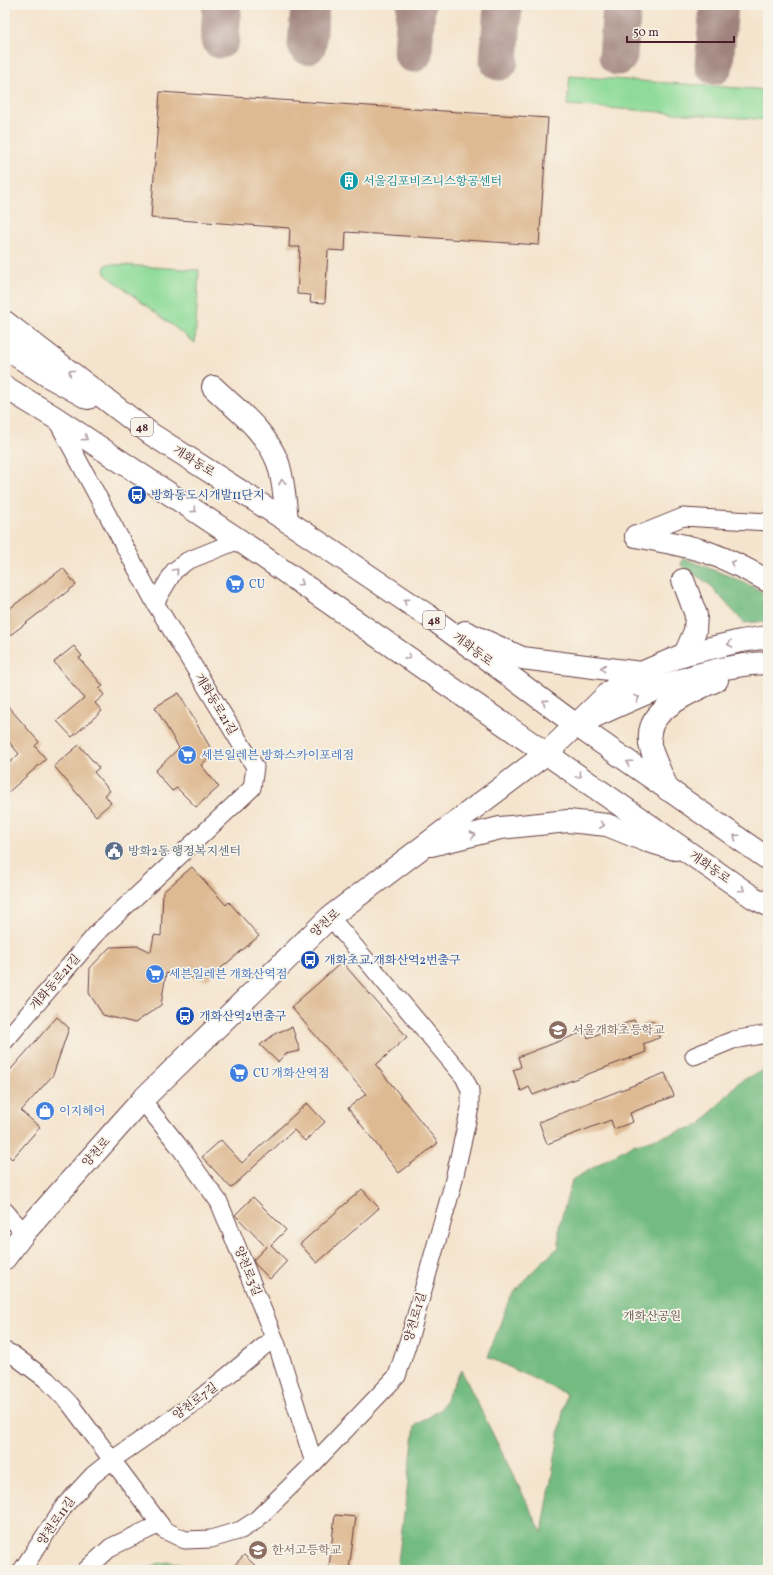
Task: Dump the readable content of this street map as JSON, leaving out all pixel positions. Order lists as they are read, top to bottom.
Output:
{
  "streets": {
    "main road": ["48", "개화동로", "양천로"],
    "street": [
      "개화동로21길",
      "양천로3길",
      "양천로1길",
      "양천로7길",
      "양천로11길"
    ]
  },
  "crossings": [
    ["개화동로", "개화동로21길"],
    ["개화동로", "양천로"],
    ["양천로", "양천로3길"],
    ["양천로", "양천로1길"],
    ["양천로3길", "양천로1길"],
    ["양천로3길", "양천로7길"],
    ["양천로7길", "양천로11길"]
  ],
  "parks": ["개화산공원"],
  "places": {
    "building": ["서울김포비즈니스항공센터"],
    "bus stop": ["방화동도시개발11단지", "개화초교.개화산역2번출구", "개화산역2번출구"],
    "supermarket": [
      "CU",
      "세븐일레븐 방화스카이포레점",
      "세븐일레븐 개화산역점",
      "CU 개화산역점"
    ],
    "public building": ["방화2동 행정복지센터"],
    "school or university": ["서울개화초등학교", "한서고등학교"],
    "shop": ["이지헤어"]
  },
  "scale_bar": "50 m"
}
